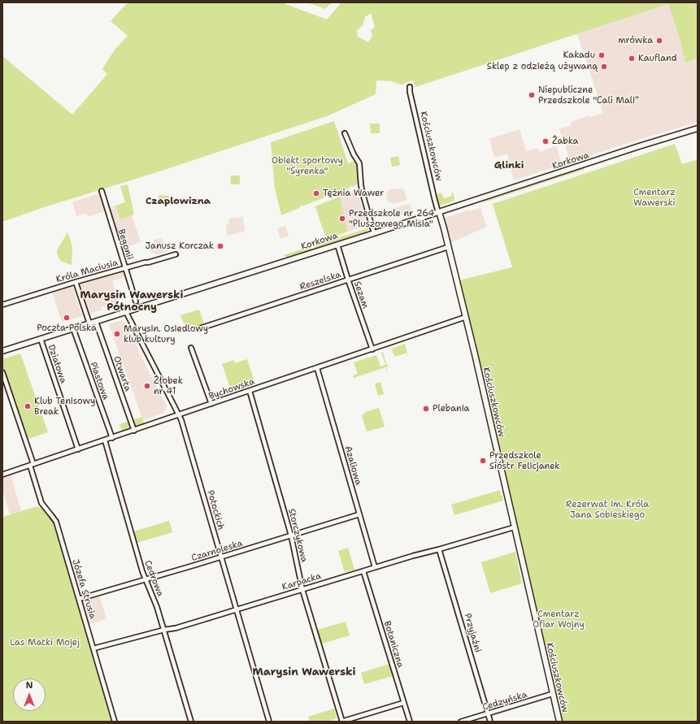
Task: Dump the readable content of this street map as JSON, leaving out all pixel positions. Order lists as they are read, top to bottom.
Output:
{
  "streets": {
    "street": [
      "Kościuszkowców",
      "Korkowa",
      "Begonii",
      "Króla Maciusia",
      "Reszelska",
      "Sezam",
      "Działowa",
      "Otwarta",
      "Piastowa",
      "Bychowska",
      "Azaliowa",
      "Potockich",
      "Storczykowa",
      "Czarnoleska",
      "Cedrowa",
      "Karpacka",
      "Józefa Strusia",
      "Przyjaźni",
      "Botaniczna",
      "Cedzyńska"
    ]
  },
  "crossings": [
    ["Kościuszkowców", "Korkowa"],
    ["Kościuszkowców", "Reszelska"],
    ["Kościuszkowców", "Bychowska"],
    ["Kościuszkowców", "Karpacka"],
    ["Kościuszkowców", "Cedzyńska"],
    ["Korkowa", "Sezam"],
    ["Korkowa", "Działowa"],
    ["Korkowa", "Otwarta"],
    ["Korkowa", "Piastowa"],
    ["Korkowa", "Potockich"],
    ["Begonii", "Króla Maciusia"],
    ["Reszelska", "Sezam"],
    ["Sezam", "Bychowska"],
    ["Działowa", "Bychowska"],
    ["Otwarta", "Bychowska"],
    ["Piastowa", "Bychowska"],
    ["Bychowska", "Azaliowa"],
    ["Bychowska", "Potockich"],
    ["Bychowska", "Storczykowa"],
    ["Bychowska", "Cedrowa"],
    ["Bychowska", "Józefa Strusia"],
    ["Azaliowa", "Czarnoleska"],
    ["Azaliowa", "Karpacka"],
    ["Potockich", "Czarnoleska"],
    ["Potockich", "Karpacka"],
    ["Storczykowa", "Czarnoleska"],
    ["Storczykowa", "Karpacka"],
    ["Czarnoleska", "Cedrowa"],
    ["Czarnoleska", "Józefa Strusia"],
    ["Cedrowa", "Karpacka"],
    ["Karpacka", "Józefa Strusia"],
    ["Karpacka", "Przyjaźni"],
    ["Karpacka", "Botaniczna"],
    ["Przyjaźni", "Cedzyńska"]
  ],
  "districts": [
    "Glinki",
    "Czaplowizna",
    "Marysin Wawerski Północny",
    "Marysin Wawerski"
  ],
  "parks": [
    "Obiekt sportowy \"Syrenka\"",
    "Cmentarz Wawerski",
    "Rezerwat im. Króla Jana Sobieskiego",
    "Cmentarz Ofiar Wojny",
    "Las Matki Mojej"
  ],
  "places": [
    "mrówka",
    "Kakadu",
    "Kaufland",
    "Sklep z odzieżą używaną",
    "Niepubliczne Przedszkole \"Cali Mali\"",
    "Żabka",
    "Tężnia Wawer",
    "Przedszkole nr 264 \"Pluszowego Misia\"",
    "Janusz Korczak",
    "Poczta Polska",
    "Marysin. Osiedlowy klub kultury",
    "Żłobek nr 41",
    "Klub Tenisowy Break",
    "Plebania",
    "Przedszkole Sióstr Felicjanek"
  ],
  "north": "top"
}
